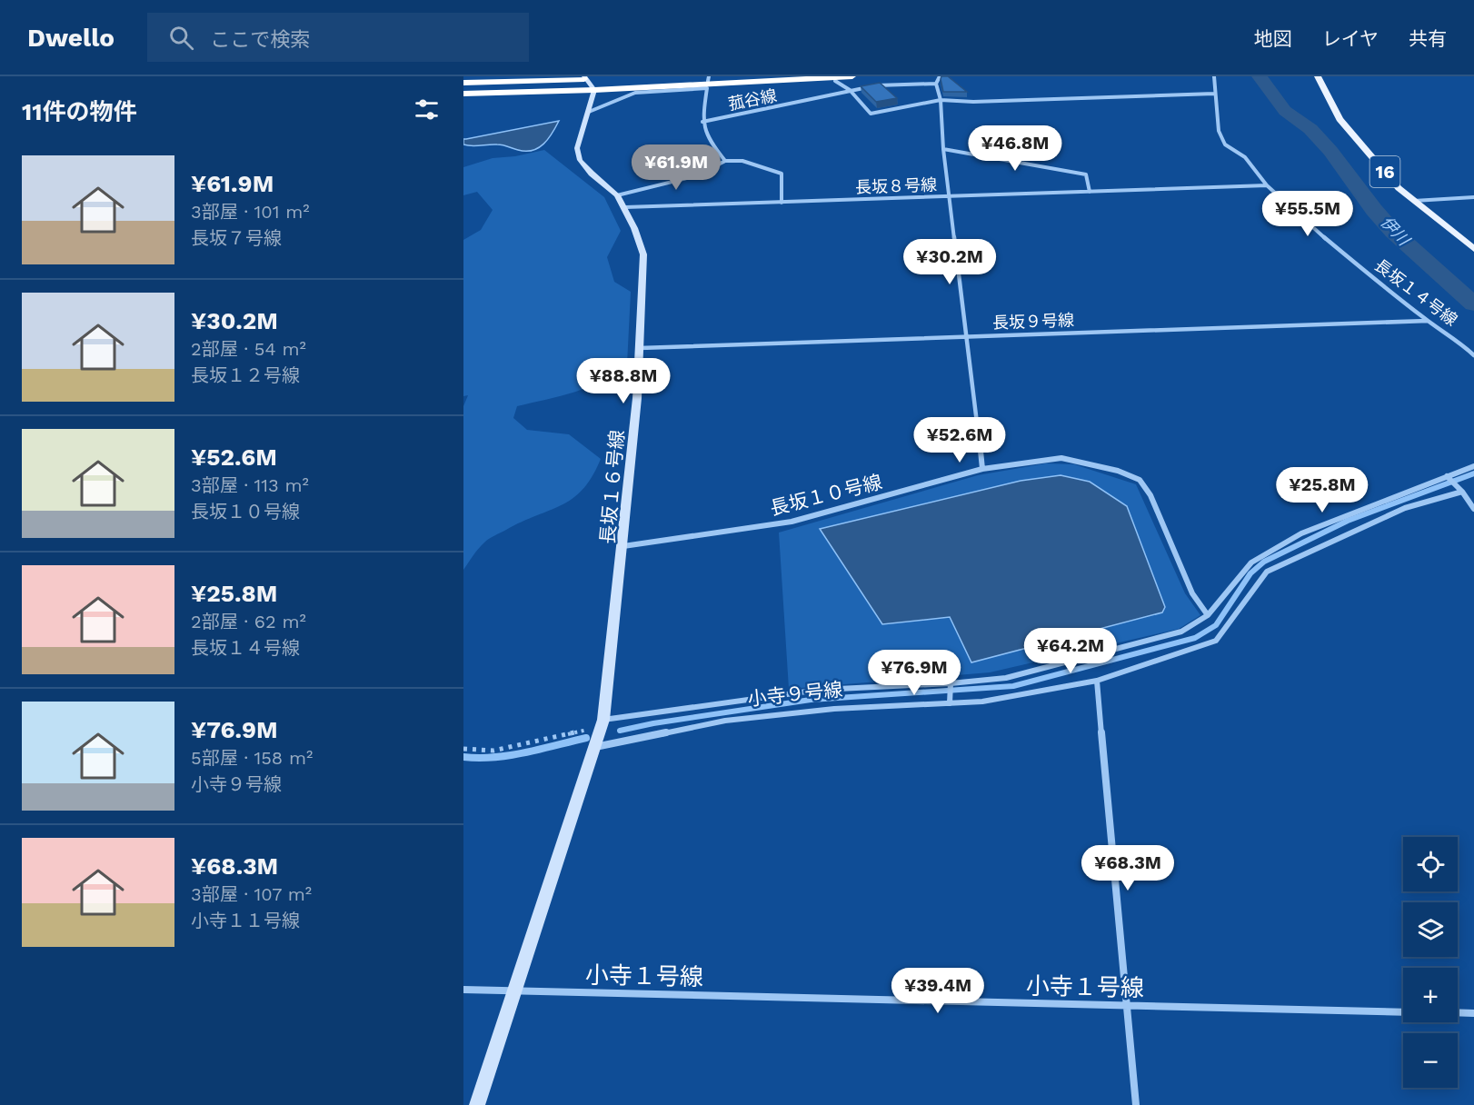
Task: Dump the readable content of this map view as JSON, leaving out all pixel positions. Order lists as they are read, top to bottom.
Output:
{
  "streets": {
    "main road": ["16"],
    "street": [
      "菰谷線",
      "長坂８号線",
      "長坂１４号線",
      "長坂９号線",
      "長坂１６号線",
      "長坂１０号線",
      "小寺９号線",
      "小寺１号線"
    ]
  },
  "crossings": [
    ["長坂８号線", "長坂１４号線"],
    ["長坂８号線", "長坂１６号線"],
    ["長坂１４号線", "長坂９号線"],
    ["長坂９号線", "長坂１６号線"],
    ["長坂１６号線", "長坂１０号線"],
    ["長坂１６号線", "小寺９号線"]
  ],
  "water": ["伊川"],
  "page": {
    "header": "Dwello",
    "search": "ここで検索",
    "nav": ["地図", "レイヤ", "共有"],
    "heading": "11件の物件",
    "price": [
      "¥46.8M",
      "¥61.9M",
      "¥55.5M",
      "¥30.2M",
      "¥88.8M",
      "¥52.6M",
      "¥25.8M",
      "¥64.2M",
      "¥76.9M",
      "¥68.3M",
      "¥39.4M"
    ],
    "list": [
      {
        "name": "¥61.9M",
        "note": "3部屋 · 101 m² · 長坂７号線"
      },
      {
        "name": "¥30.2M",
        "note": "2部屋 · 54 m² · 長坂１２号線"
      },
      {
        "name": "¥52.6M",
        "note": "3部屋 · 113 m² · 長坂１０号線"
      },
      {
        "name": "¥25.8M",
        "note": "2部屋 · 62 m² · 長坂１４号線"
      },
      {
        "name": "¥76.9M",
        "note": "5部屋 · 158 m² · 小寺９号線"
      },
      {
        "name": "¥68.3M",
        "note": "3部屋 · 107 m² · 小寺１１号線"
      }
    ],
    "map_buttons": ["+", "−"]
  }
}
